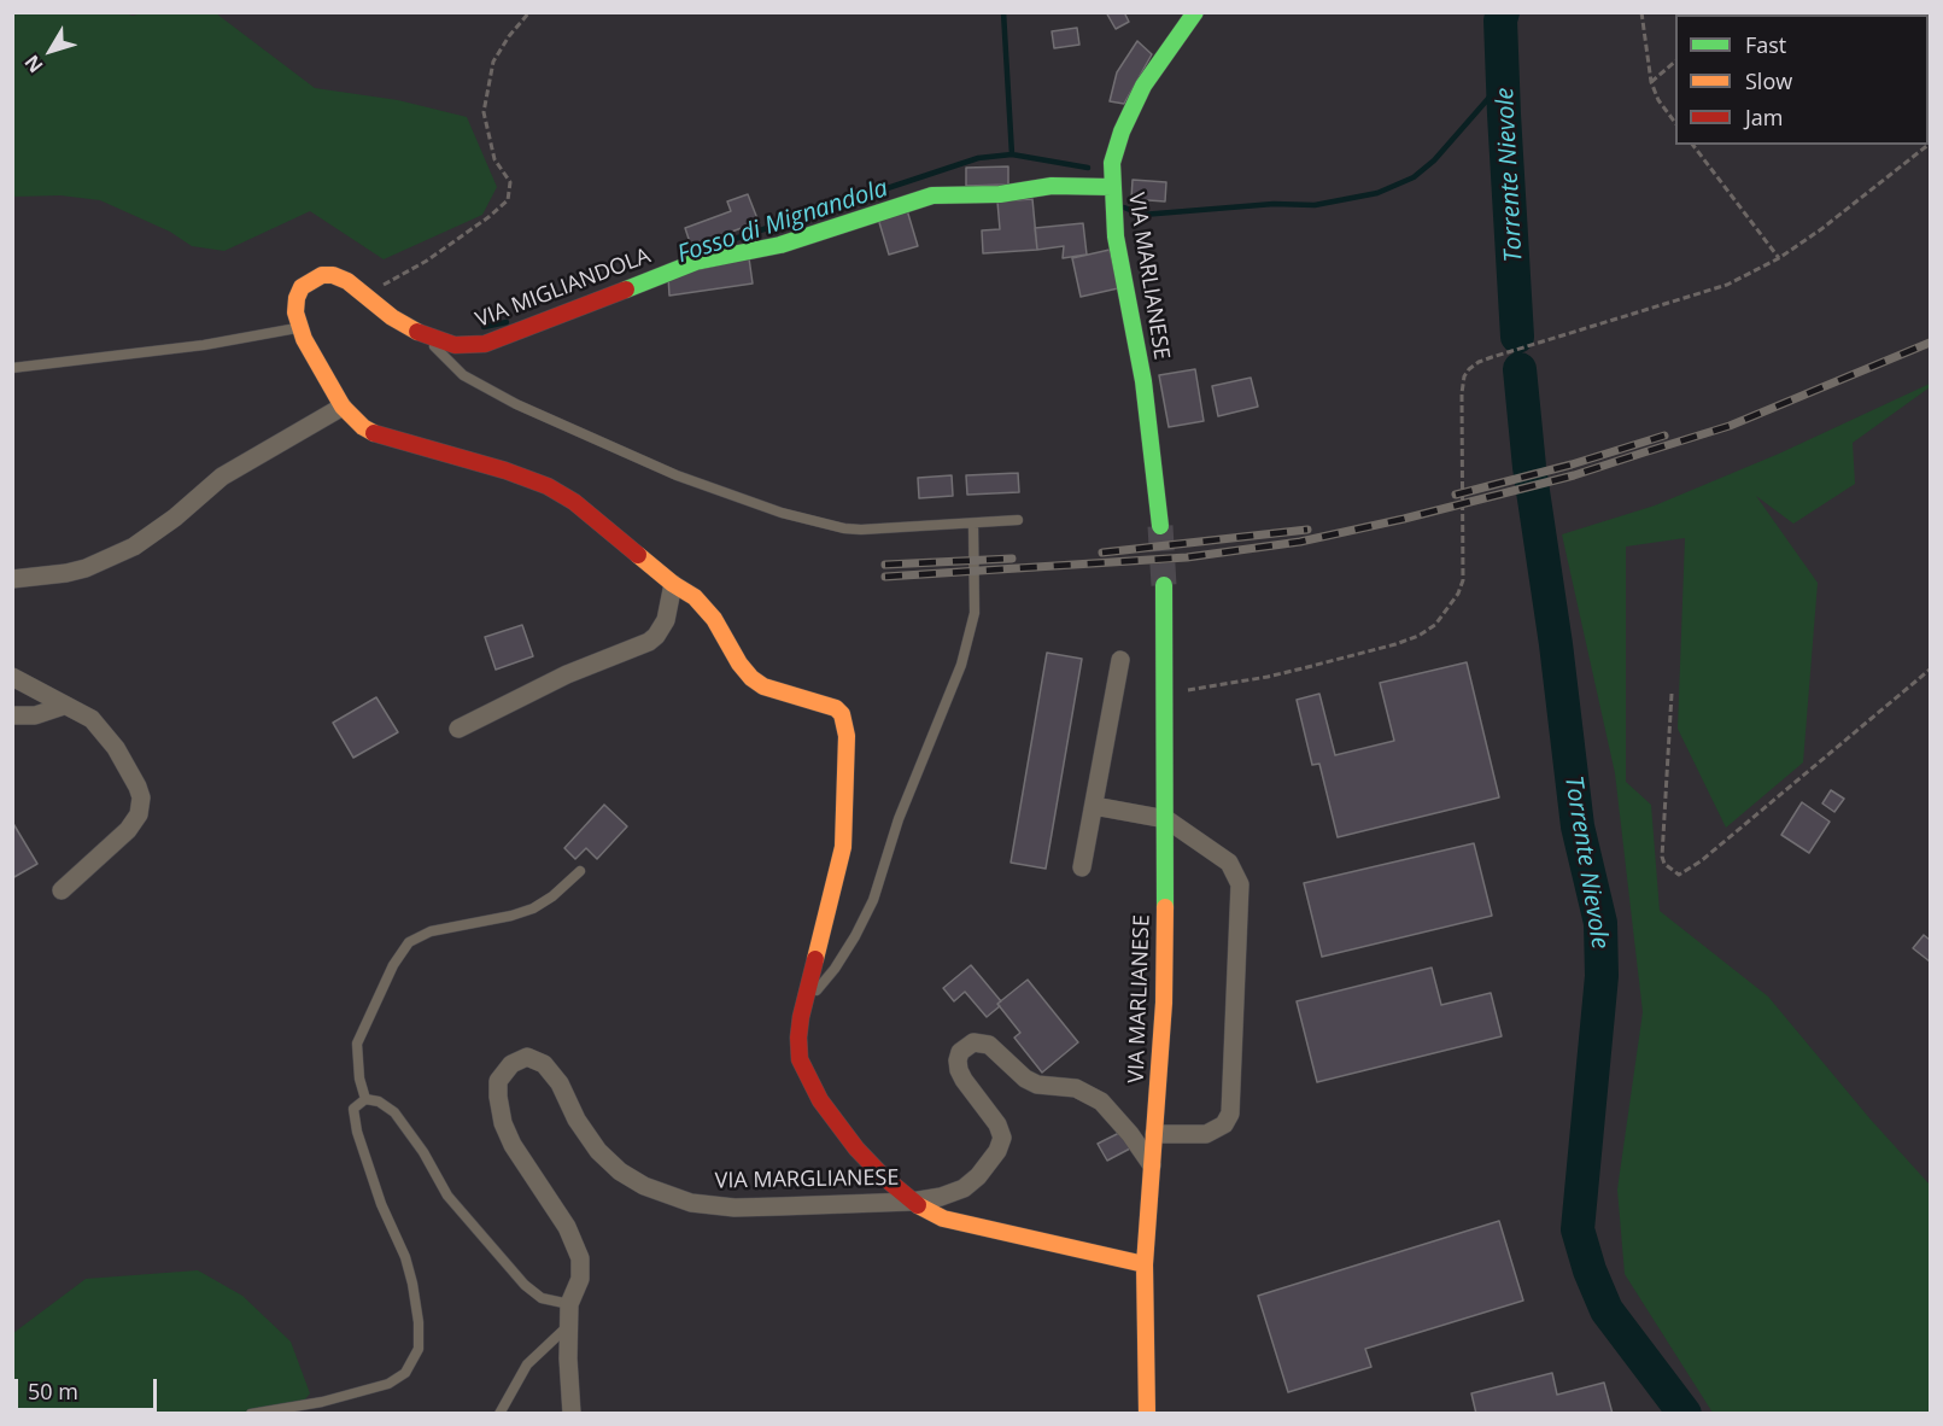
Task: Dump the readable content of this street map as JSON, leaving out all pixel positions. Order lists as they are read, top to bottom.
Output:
{
  "streets": {
    "street": ["VIA MARLIANESE", "VIA MIGLIANDOLA", "VIA MARGLIANESE"]
  },
  "crossings": [
    ["VIA MARLIANESE", "VIA MIGLIANDOLA"],
    ["VIA MARLIANESE", "VIA MARGLIANESE"]
  ],
  "water": ["Torrente Nievole", "Fosso di Mignandola"],
  "legend": ["Fast", "Slow", "Jam"],
  "scale_bar": "50 m",
  "north": "bottom left"
}
